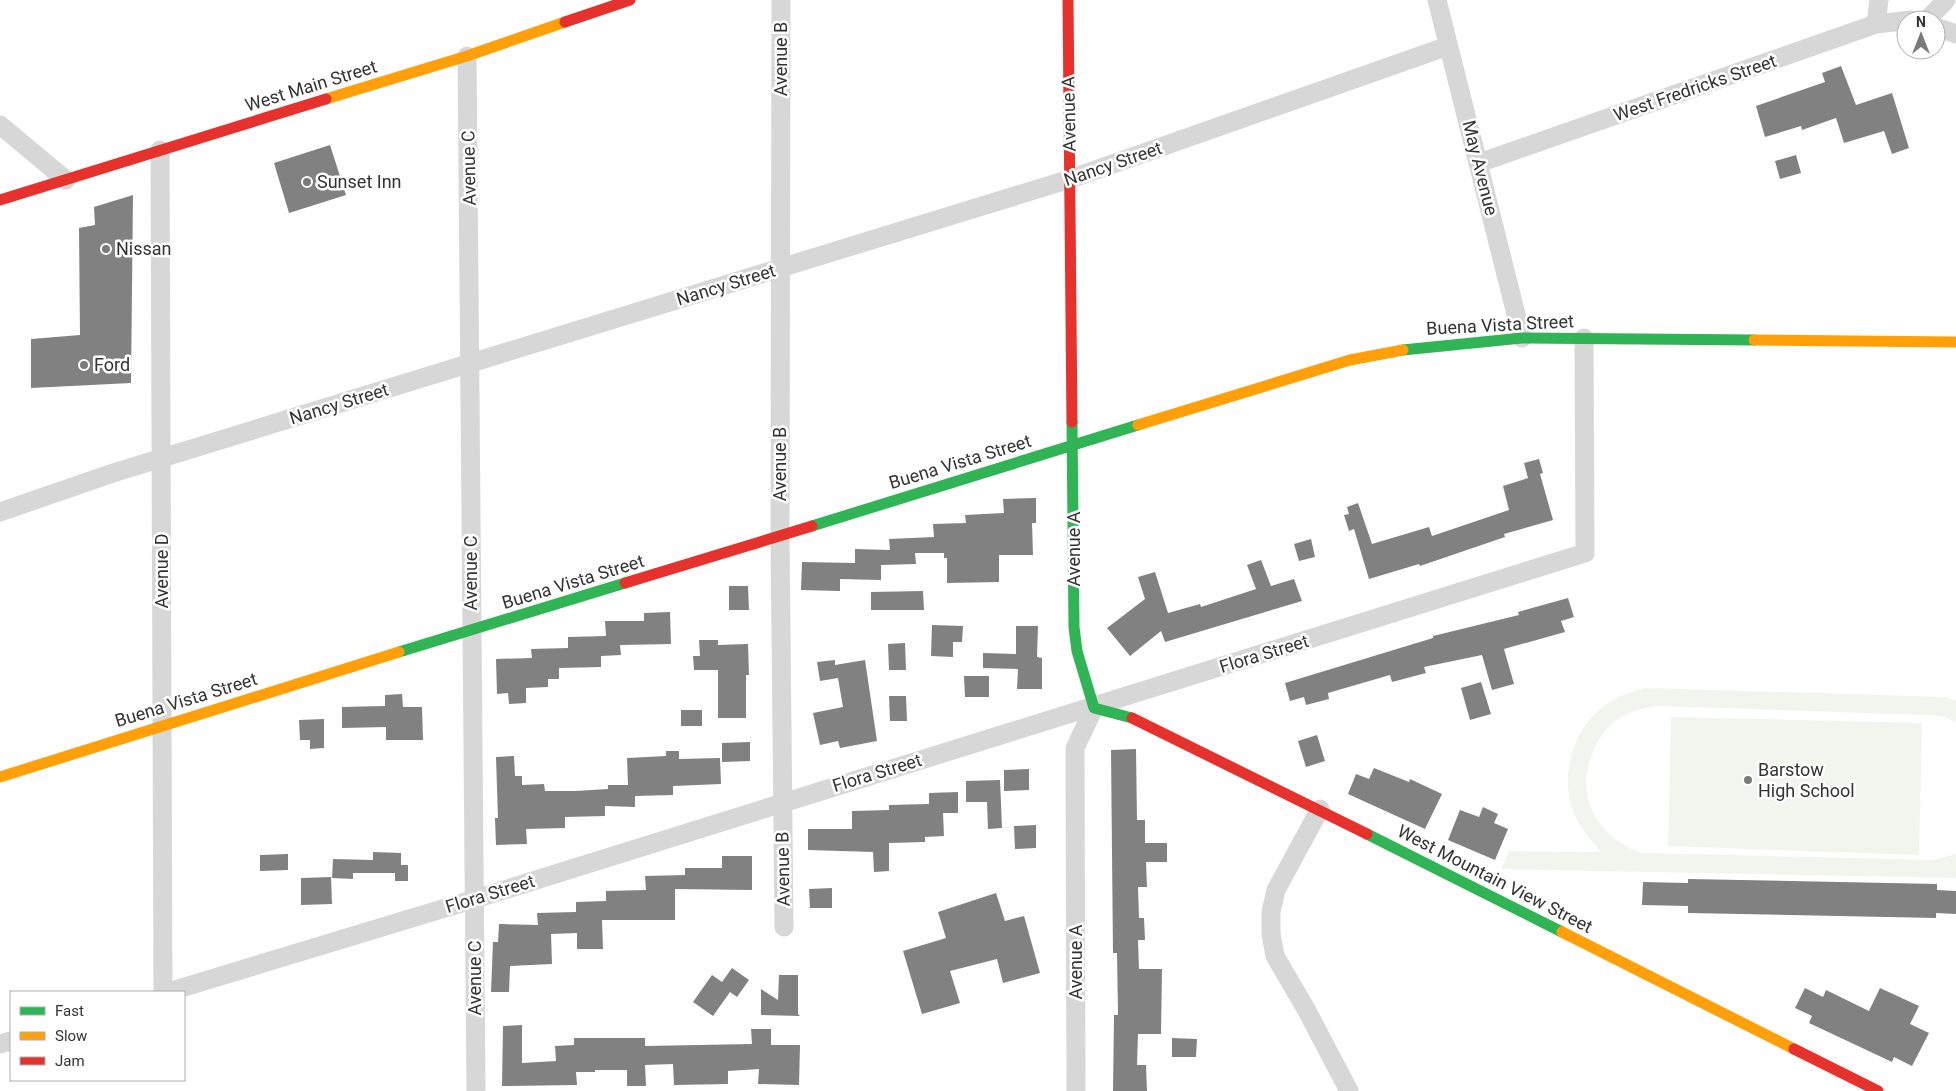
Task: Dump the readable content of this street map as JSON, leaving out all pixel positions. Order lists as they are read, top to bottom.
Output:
{
  "streets": {
    "street": [
      "Avenue B",
      "West Main Street",
      "West Fredricks Street",
      "Avenue A",
      "Nancy Street",
      "Avenue C",
      "May Avenue",
      "Buena Vista Street",
      "Avenue D",
      "Flora Street",
      "West Mountain View Street"
    ]
  },
  "crossings": [
    ["Avenue B", "Nancy Street"],
    ["Avenue B", "Buena Vista Street"],
    ["Avenue B", "Flora Street"],
    ["West Main Street", "Avenue C"],
    ["West Main Street", "Avenue D"],
    ["West Fredricks Street", "May Avenue"],
    ["Avenue A", "Nancy Street"],
    ["Avenue A", "Buena Vista Street"],
    ["Avenue A", "Flora Street"],
    ["Avenue A", "West Mountain View Street"],
    ["Nancy Street", "Avenue C"],
    ["Nancy Street", "May Avenue"],
    ["Nancy Street", "Avenue D"],
    ["Avenue C", "Buena Vista Street"],
    ["Avenue C", "Flora Street"],
    ["May Avenue", "Buena Vista Street"],
    ["Buena Vista Street", "Avenue D"],
    ["Buena Vista Street", "Flora Street"],
    ["Flora Street", "West Mountain View Street"]
  ],
  "places": [
    "Sunset Inn",
    "Nissan",
    "Ford",
    "Barstow High School"
  ],
  "legend": ["Fast", "Slow", "Jam"],
  "north": "top"
}
